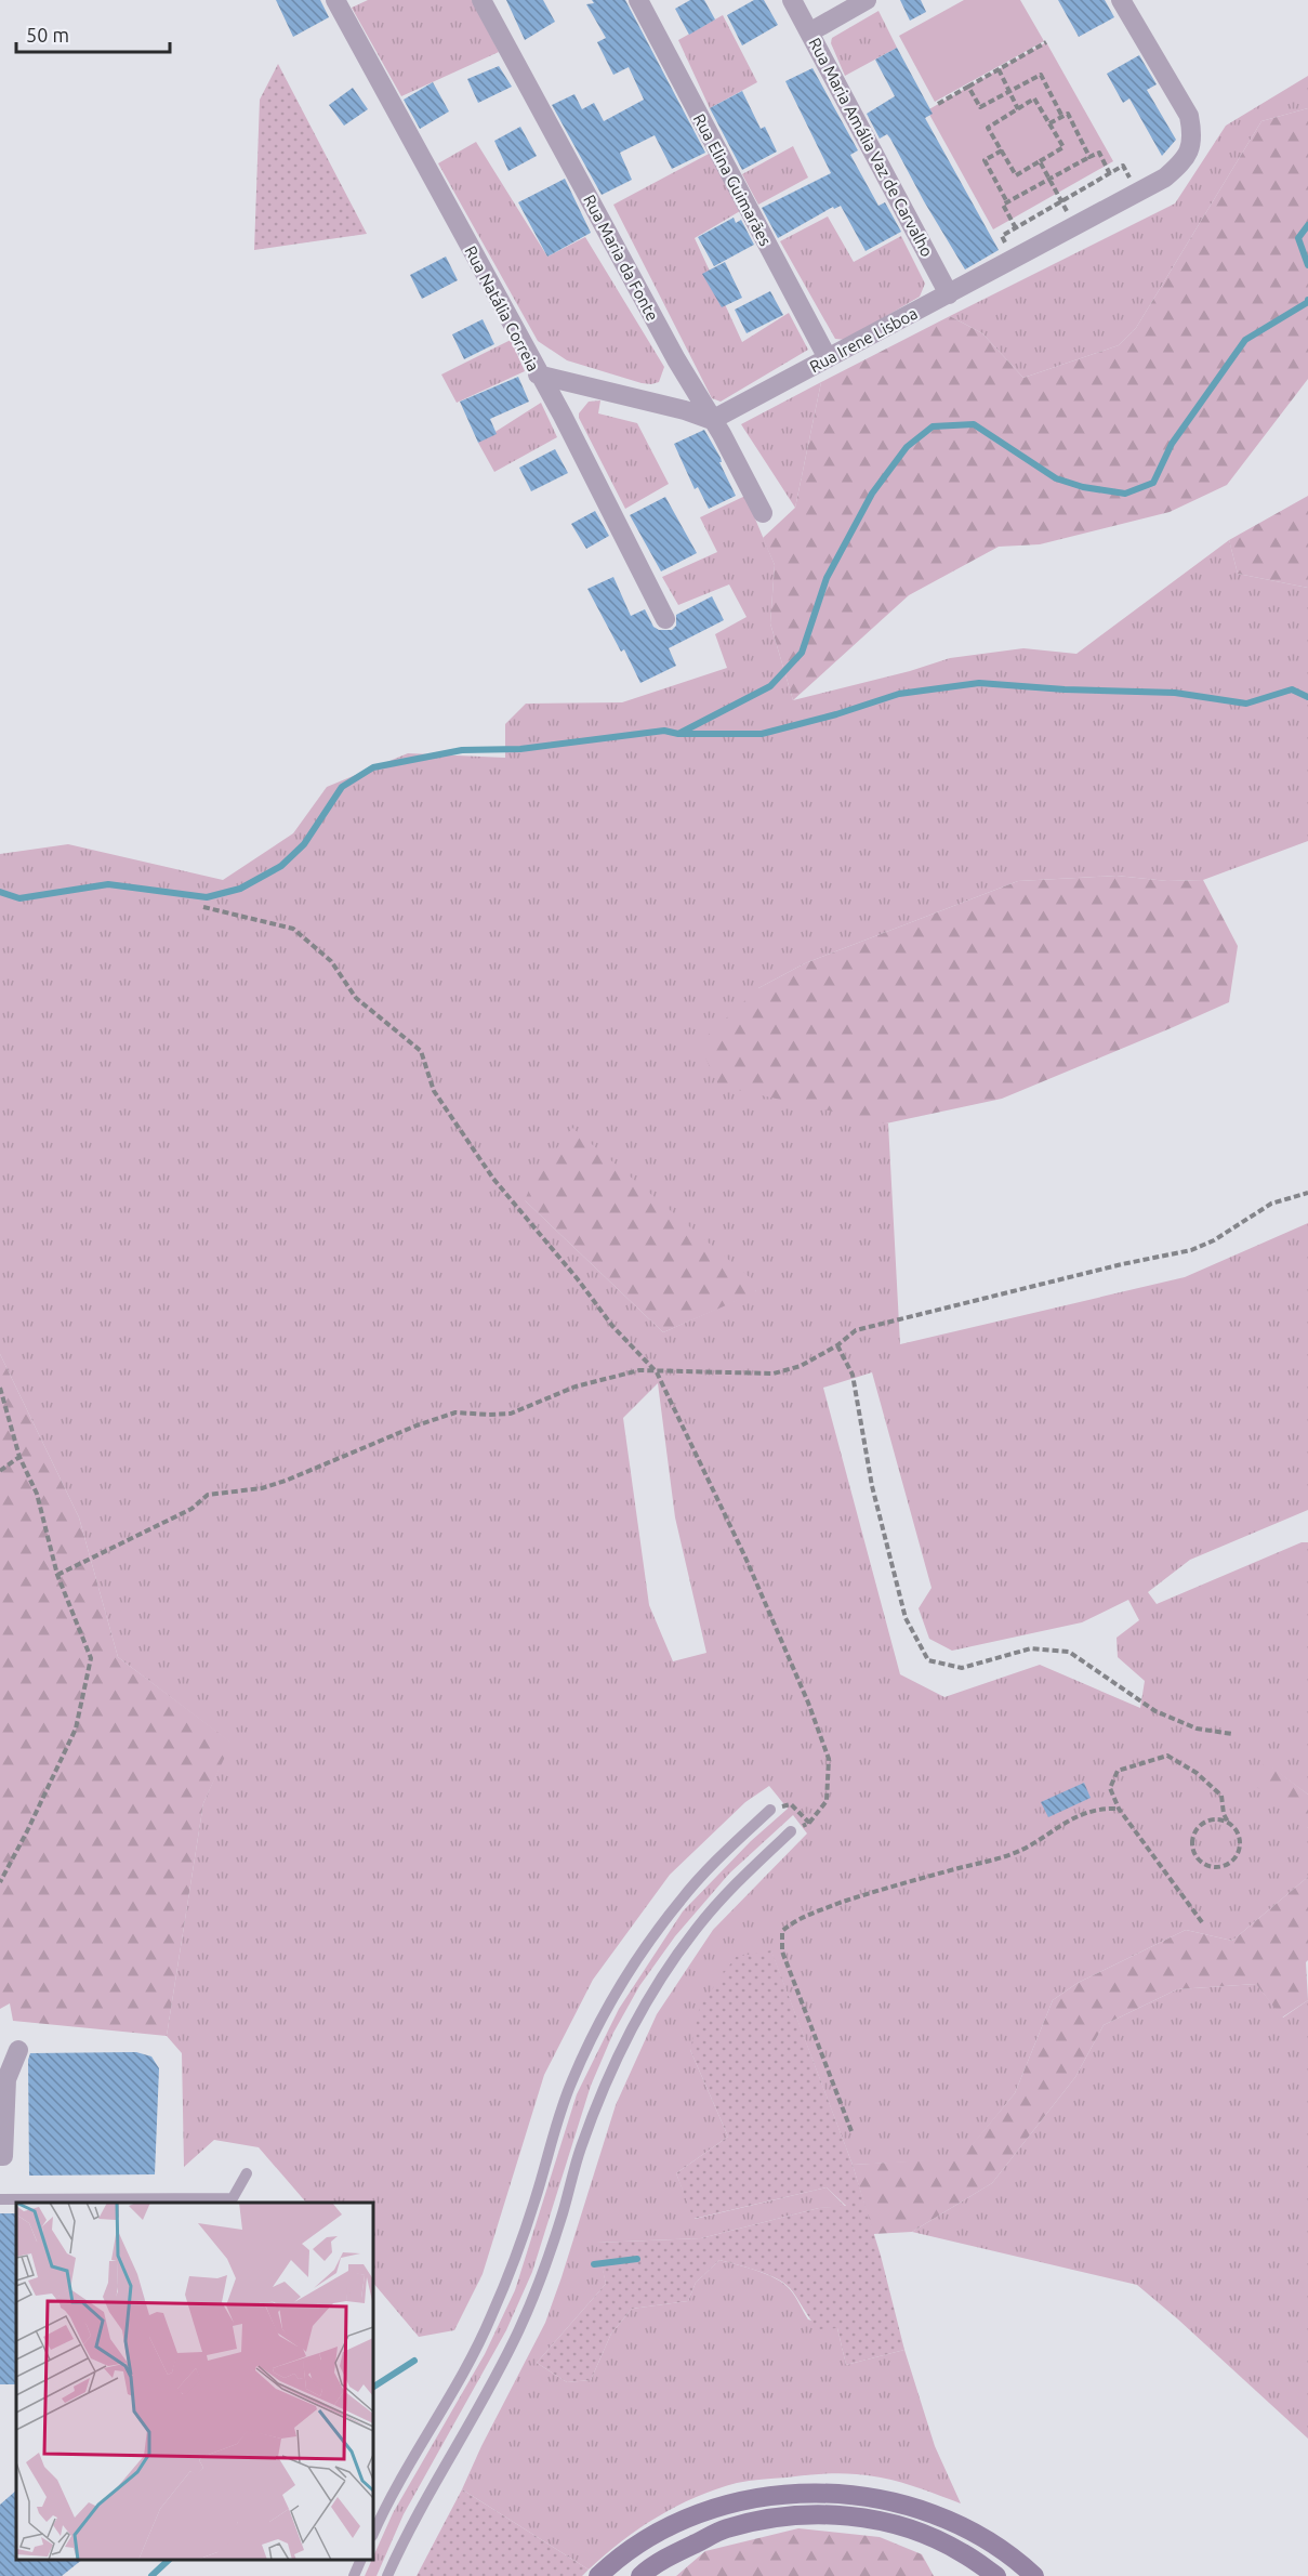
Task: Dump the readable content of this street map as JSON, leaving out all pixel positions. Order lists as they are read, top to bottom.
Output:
{
  "streets": {
    "street": [
      "Rua Maria Amália Vaz de Carvalho",
      "Rua Elina Guimarães",
      "Rua Maria da Fonte",
      "Rua Natália Correia",
      "Rua Irene Lisboa"
    ]
  },
  "crossings": [
    ["Rua Maria Amália Vaz de Carvalho", "Rua Irene Lisboa"],
    ["Rua Elina Guimarães", "Rua Irene Lisboa"],
    ["Rua Maria da Fonte", "Rua Irene Lisboa"]
  ],
  "scale_bar": "50 m"
}
